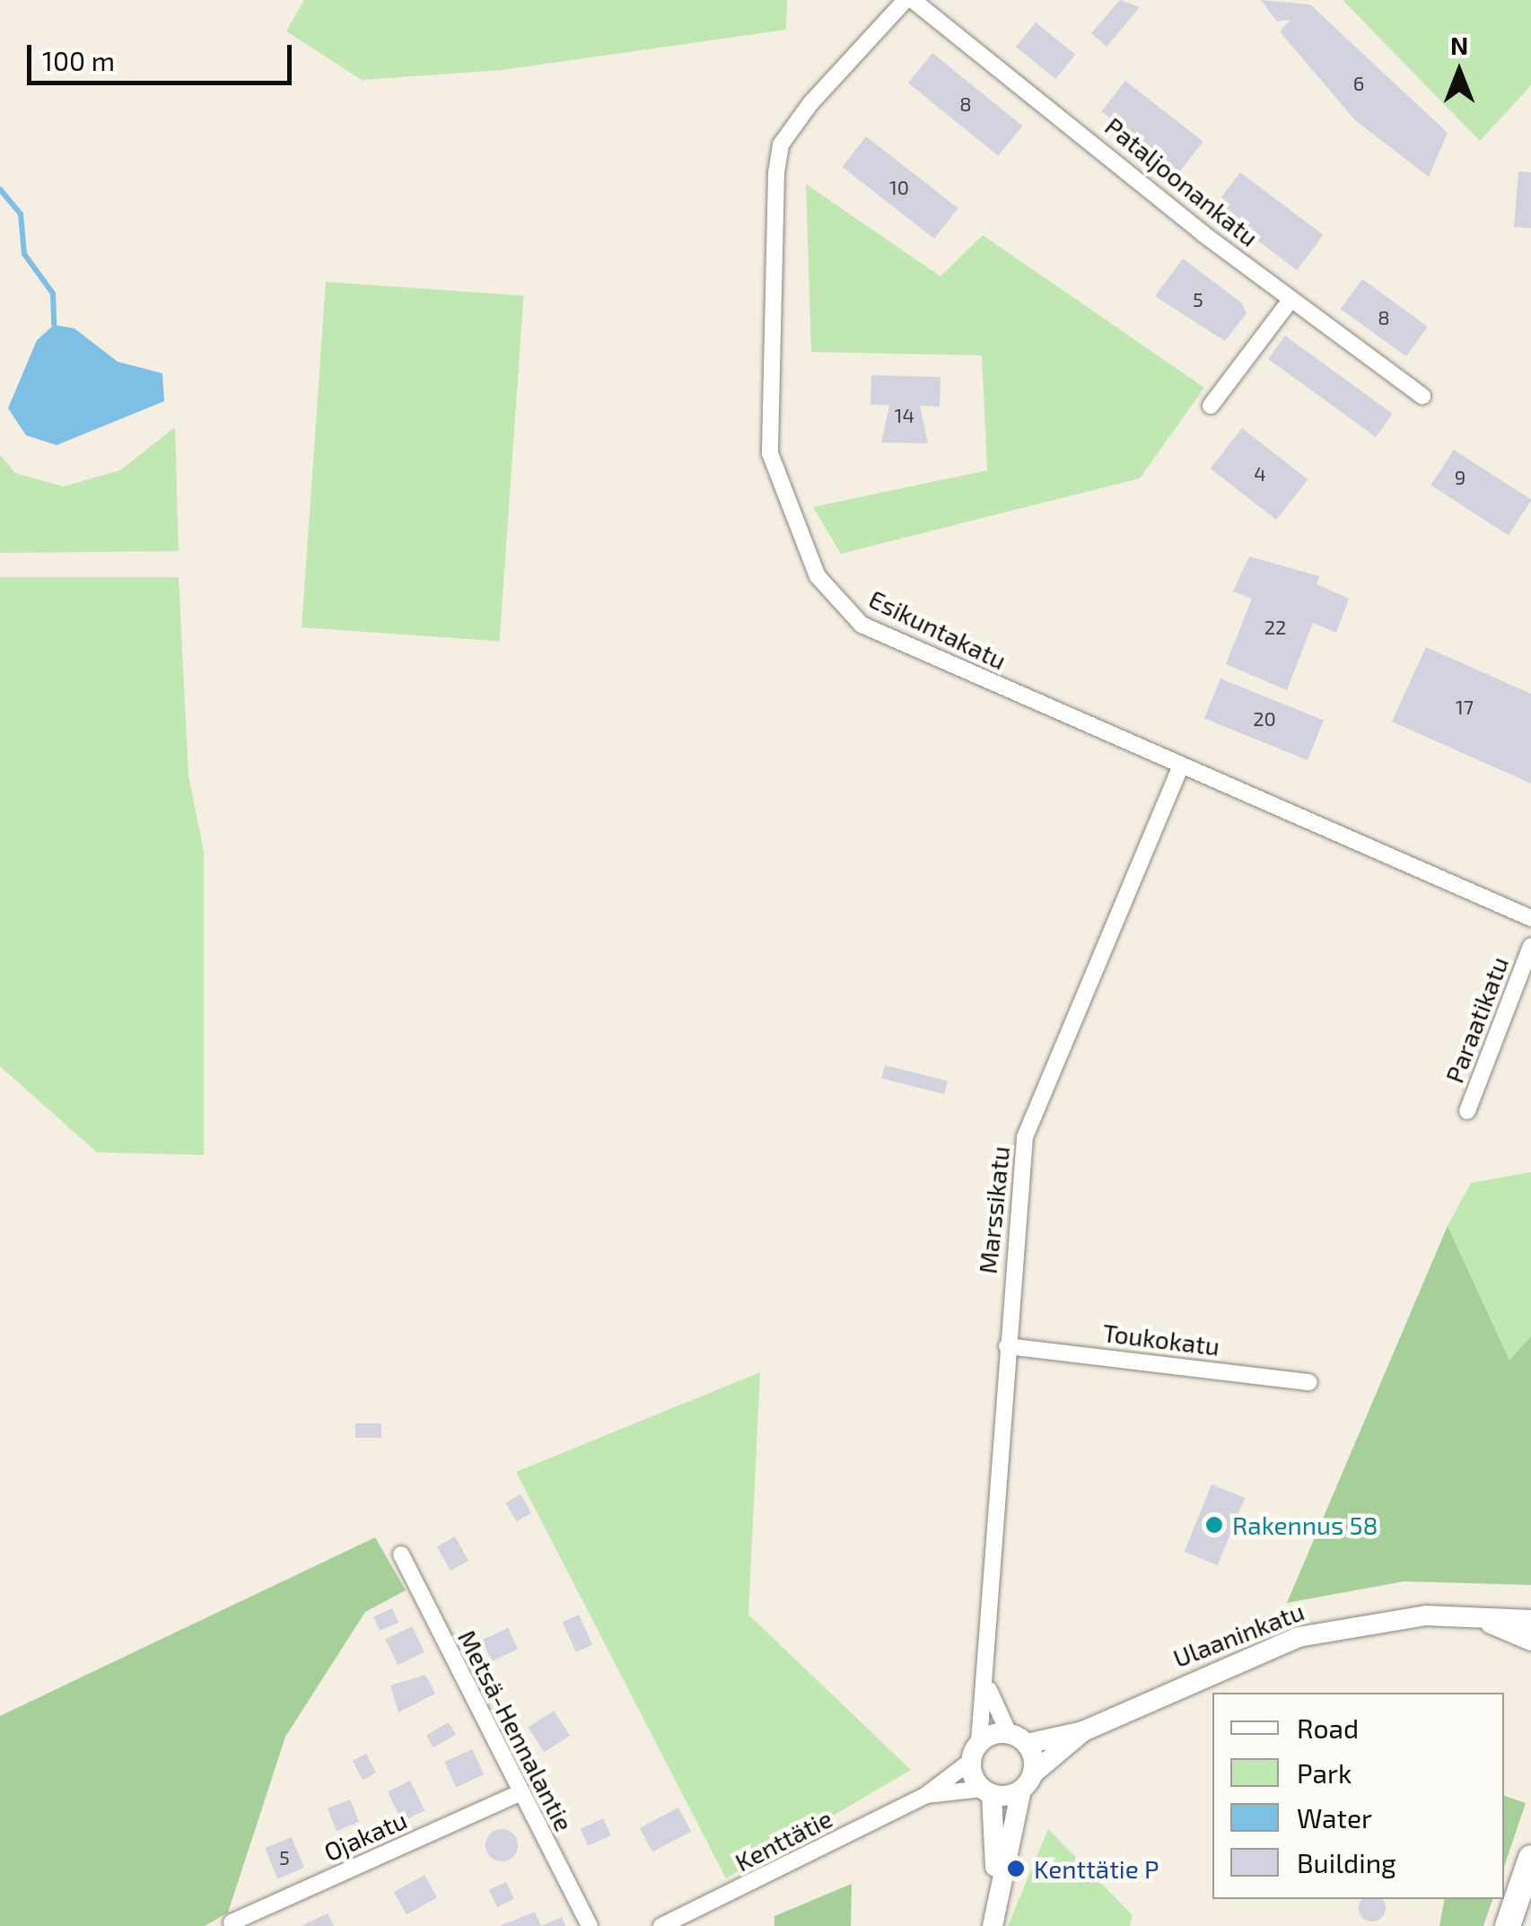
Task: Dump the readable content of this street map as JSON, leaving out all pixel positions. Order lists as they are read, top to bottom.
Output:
{
  "streets": {
    "street": [
      "Pataljoonankatu",
      "Esikuntakatu",
      "Paraatikatu",
      "Marssikatu",
      "Toukokatu",
      "Ulaaninkatu",
      "Metsä-Hennalantie",
      "Ojakatu",
      "Kenttätie"
    ]
  },
  "crossings": [
    ["Esikuntakatu", "Marssikatu"],
    ["Marssikatu", "Toukokatu"],
    ["Metsä-Hennalantie", "Ojakatu"]
  ],
  "places": ["Rakennus 58", "Kenttätie P"],
  "house_numbers": [
    "6",
    "8",
    "10",
    "5",
    "8",
    "14",
    "4",
    "9",
    "22",
    "17",
    "20",
    "5"
  ],
  "legend": [
    "Road",
    "Park",
    "Water",
    "Building"
  ],
  "scale_bar": "100 m",
  "north": "top"
}
